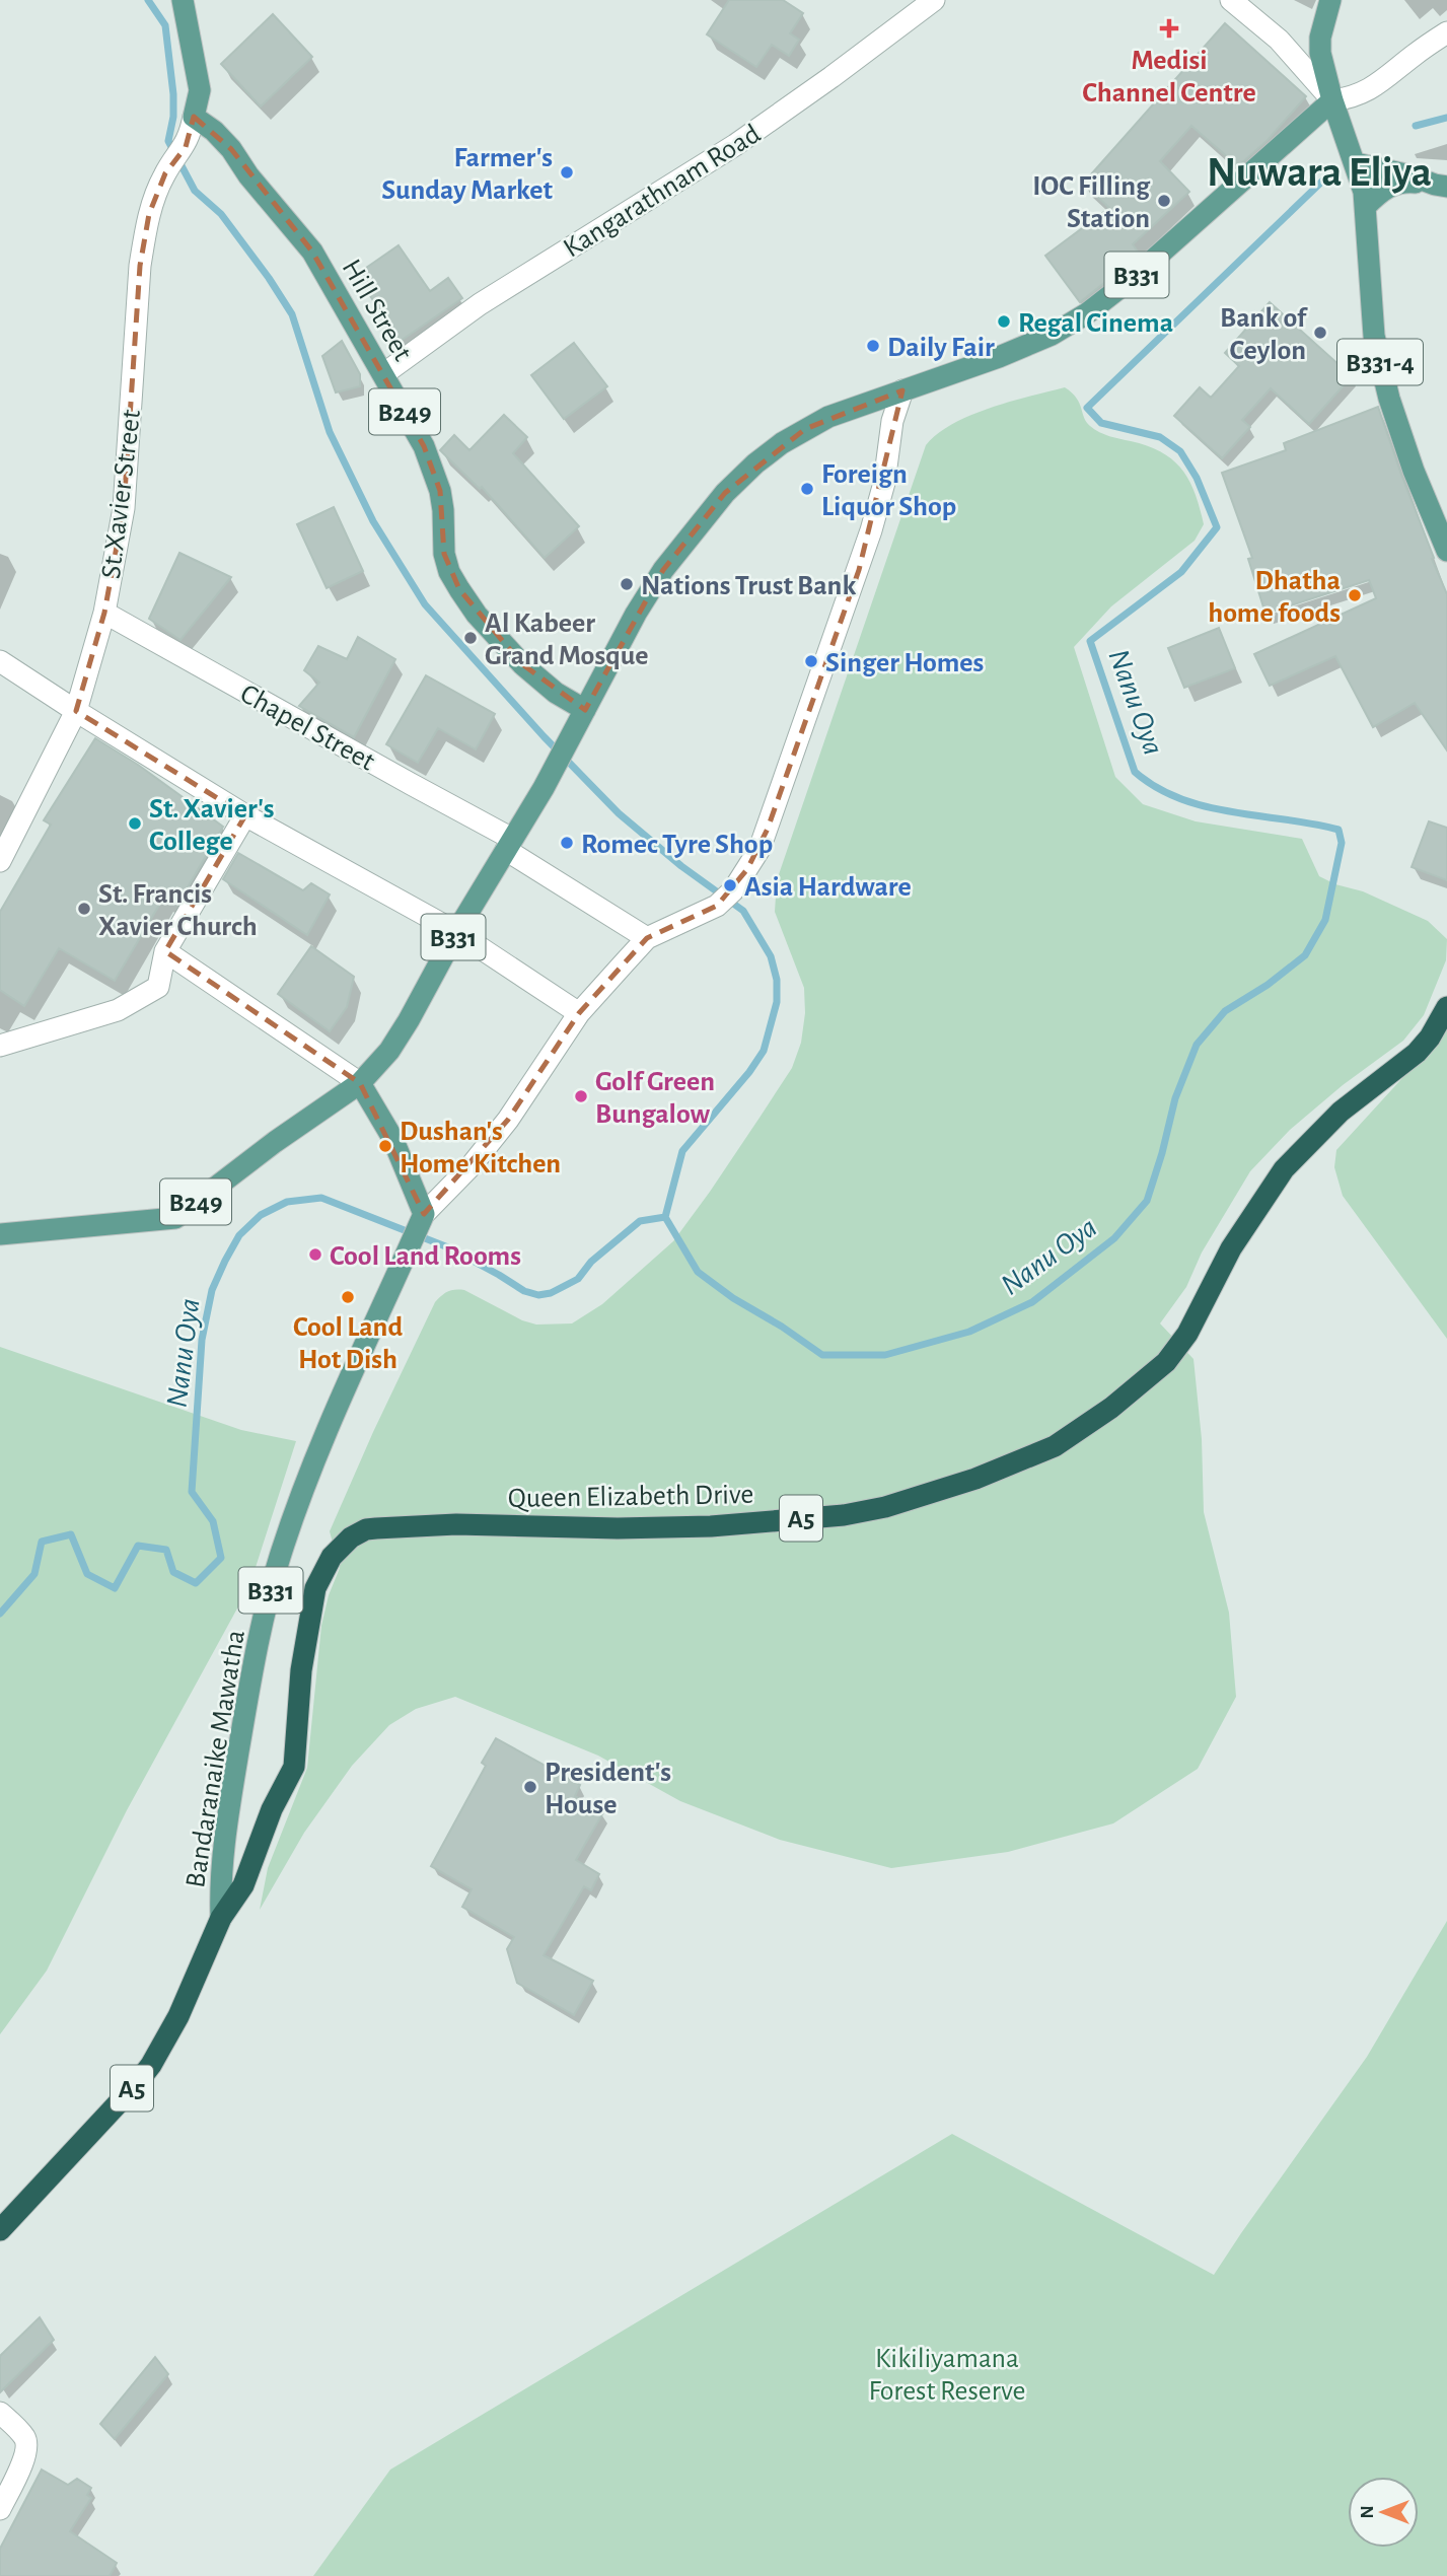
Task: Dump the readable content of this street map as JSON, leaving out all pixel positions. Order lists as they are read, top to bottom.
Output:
{
  "streets": {
    "highway": ["Queen Elizabeth Drive", "A5"],
    "main road": [
      "B331",
      "Hill Street",
      "B331-4",
      "B249",
      "Bandaranaike Mawatha"
    ],
    "street": ["Kangarathnam Road", "St.Xavier Street", "Chapel Street"]
  },
  "crossings": [
    ["Kangarathnam Road", "Hill Street"],
    ["B331", "Hill Street"],
    ["B331", "B331-4"],
    ["B331", "B249"],
    ["B331", "Chapel Street"],
    ["Hill Street", "St.Xavier Street"],
    ["St.Xavier Street", "Chapel Street"],
    ["Queen Elizabeth Drive", "A5"],
    ["Queen Elizabeth Drive", "Bandaranaike Mawatha"],
    ["A5", "Bandaranaike Mawatha"]
  ],
  "districts": ["Nuwara Eliya"],
  "water": ["Nanu Oya"],
  "parks": ["Kikiliyamana Forest Reserve"],
  "places": {
    "health": ["Medisi Channel Centre"],
    "other": [
      "Farmer's Sunday Market",
      "IOC Filling Station",
      "Regal Cinema",
      "Bank of Ceylon",
      "Daily Fair",
      "Foreign Liquor Shop",
      "Nations Trust Bank",
      "Dhatha home foods",
      "Al Kabeer Grand Mosque",
      "Singer Homes",
      "St. Xavier's College",
      "Romec Tyre Shop",
      "Asia Hardware",
      "St. Francis Xavier Church",
      "Golf Green Bungalow",
      "Dushan's Home Kitchen",
      "Cool Land Rooms",
      "Cool Land Hot Dish",
      "President's House"
    ]
  },
  "north": "left"
}
